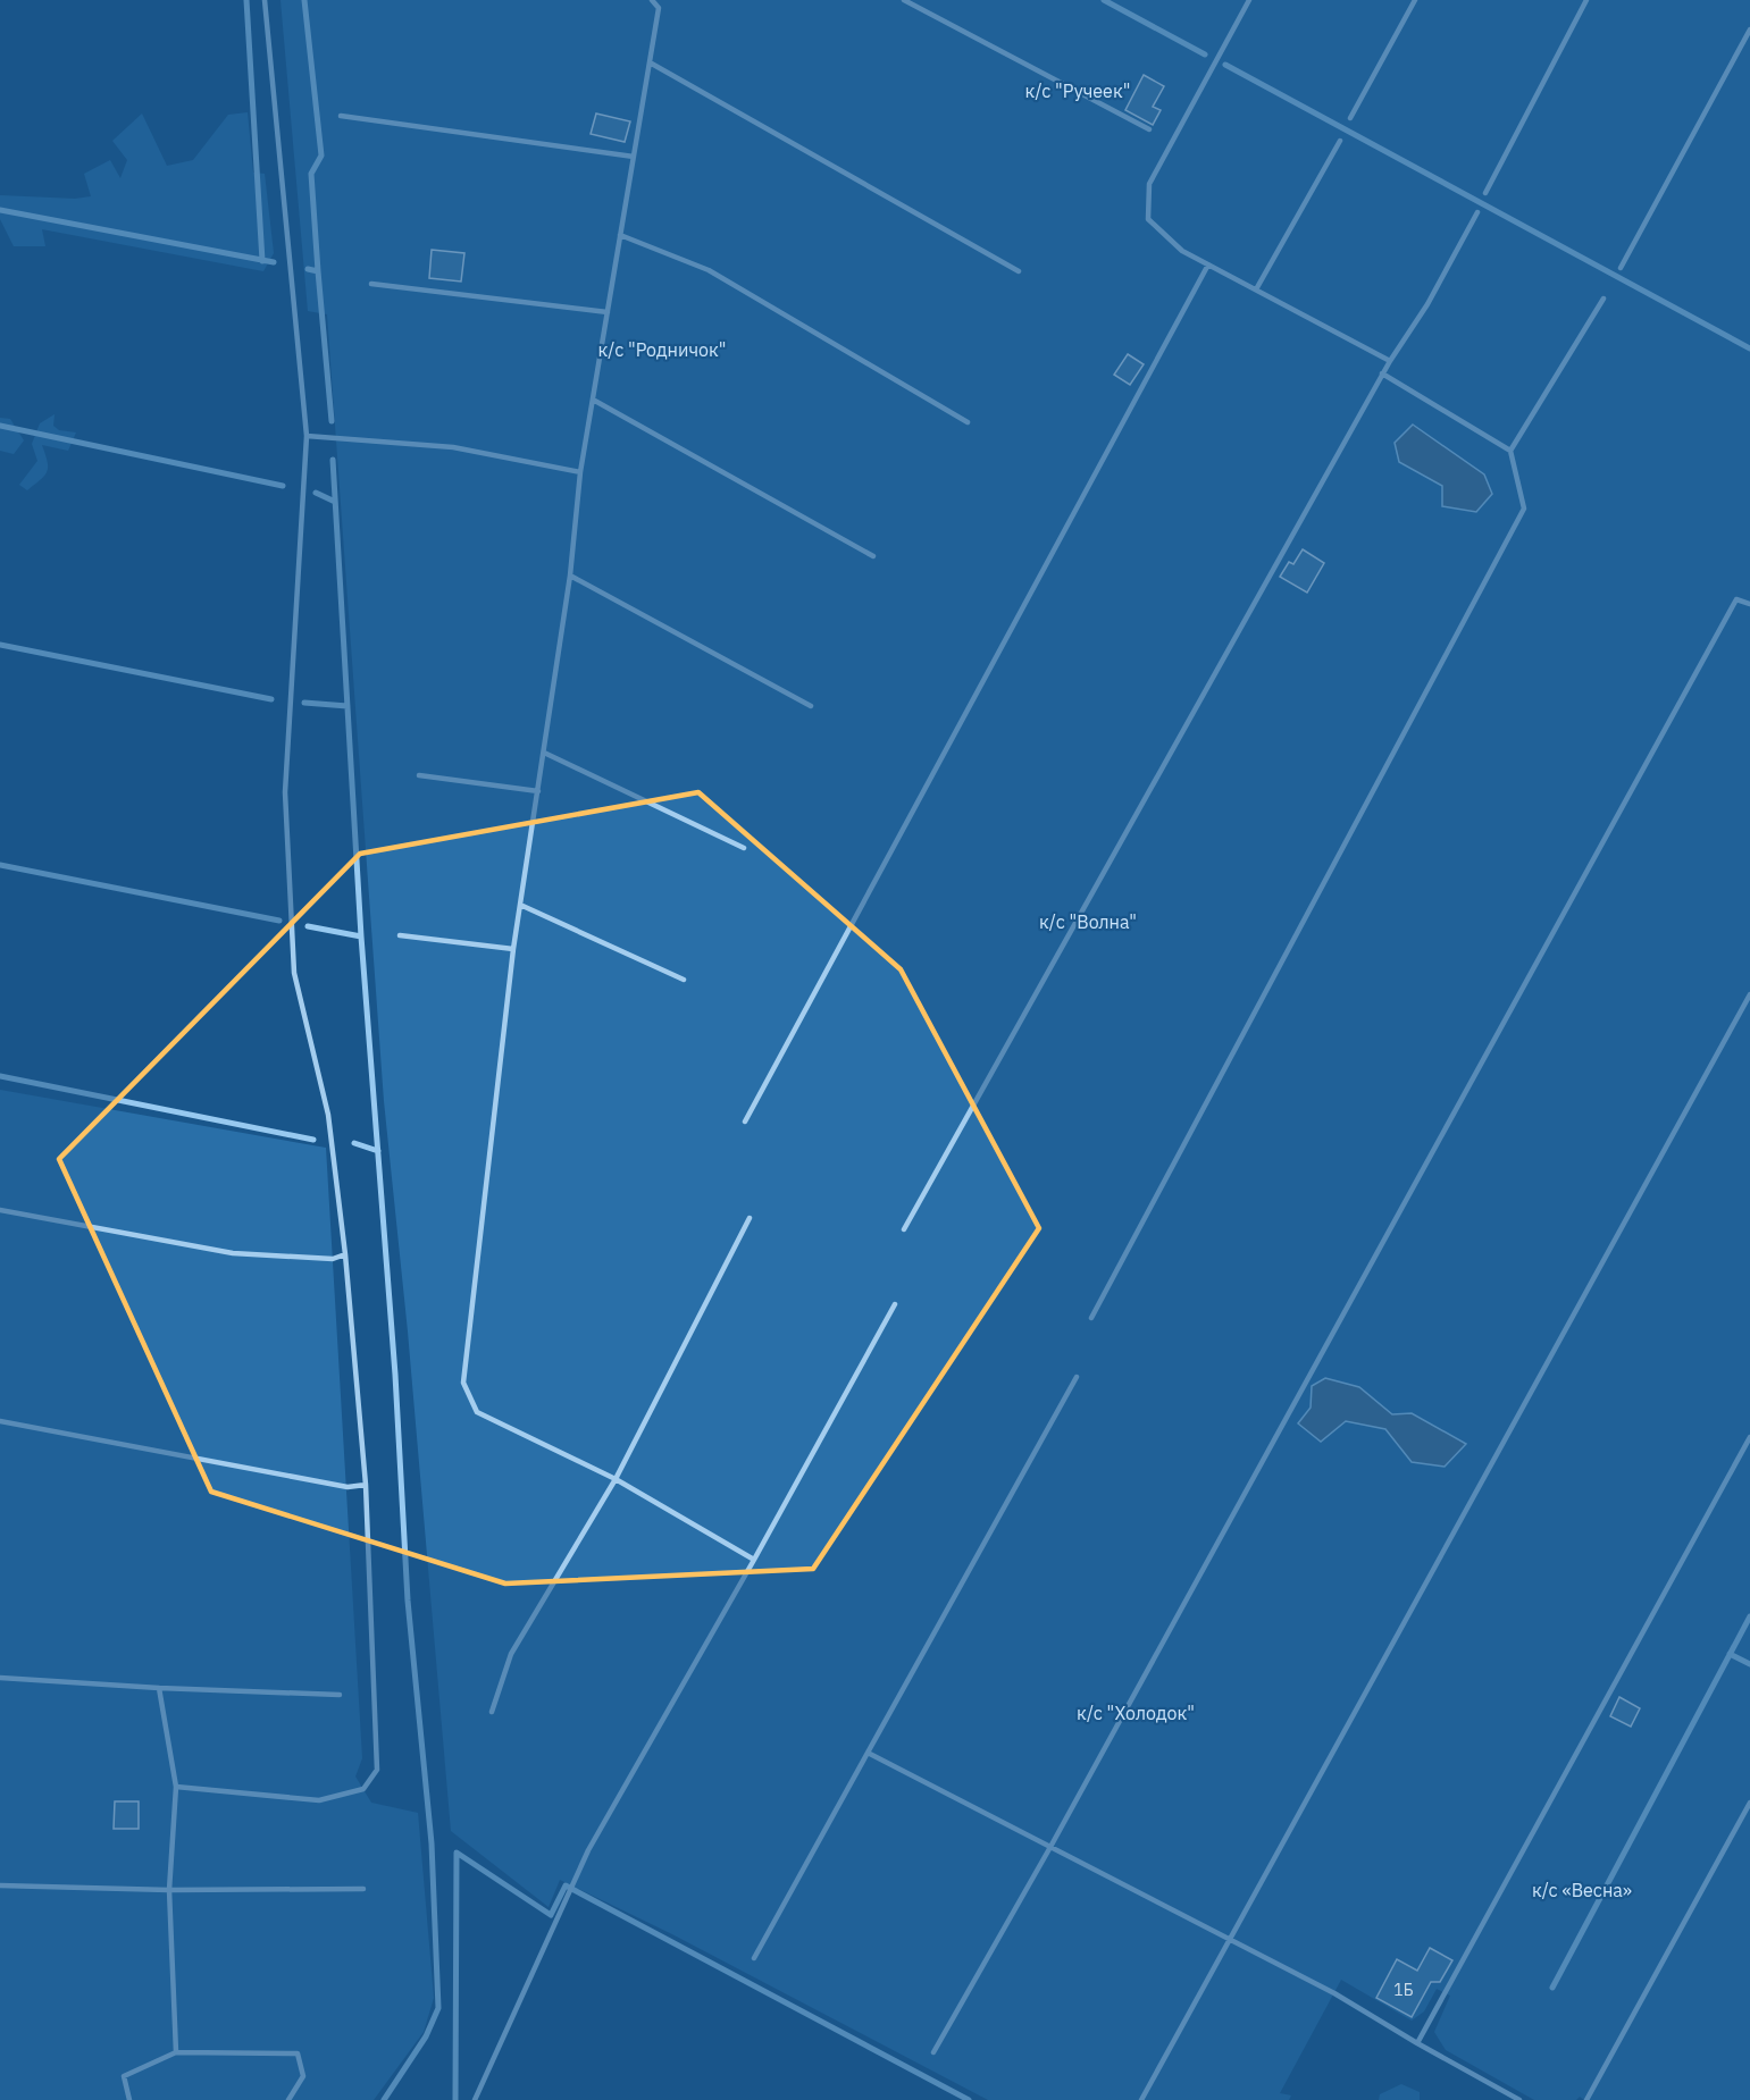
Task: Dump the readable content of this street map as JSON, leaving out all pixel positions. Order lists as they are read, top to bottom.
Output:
{
  "parks": [
    "к/с \"Ручеек\"",
    "к/с \"Родничок\"",
    "к/с \"Волна\"",
    "к/с \"Холодок\"",
    "к/с «Весна»"
  ],
  "house_numbers": ["1Б"]
}
